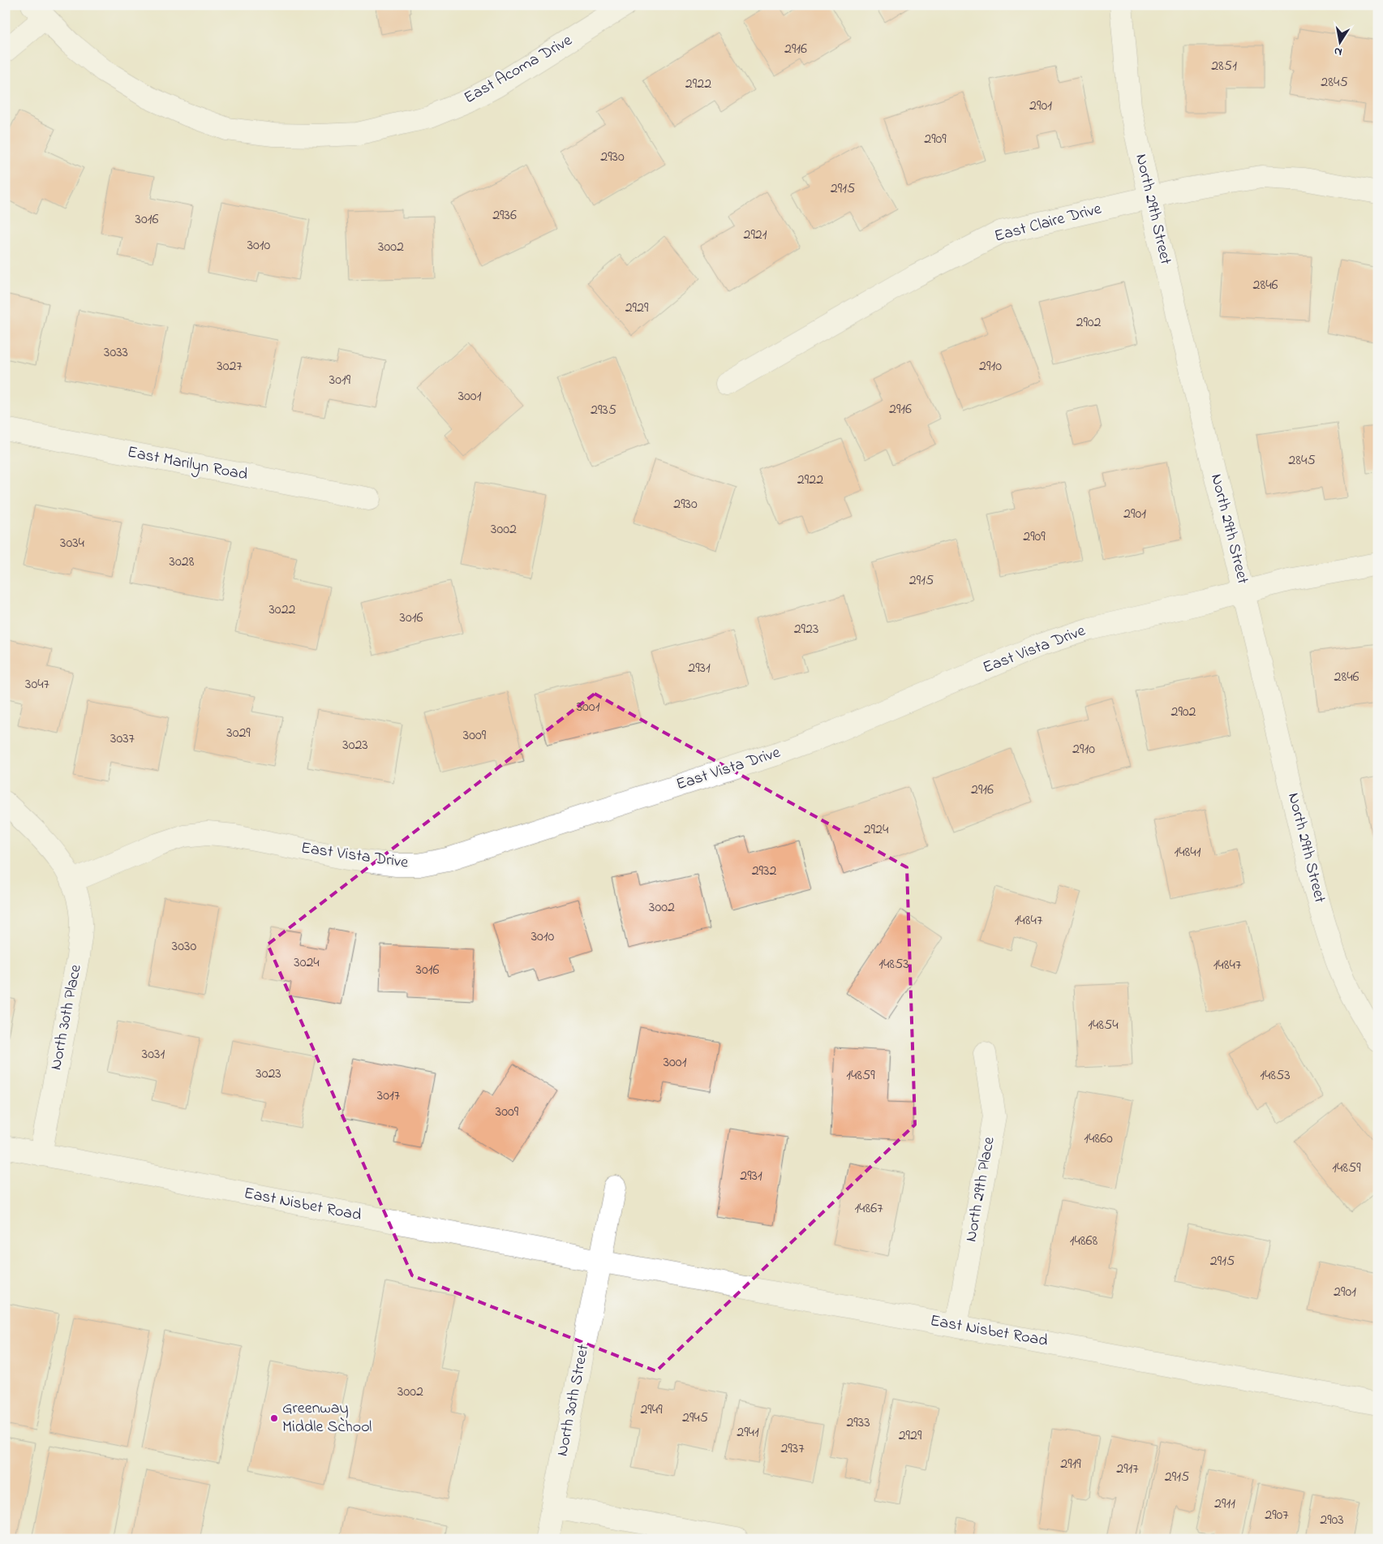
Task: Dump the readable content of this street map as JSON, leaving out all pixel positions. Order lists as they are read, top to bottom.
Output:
{
  "streets": {
    "street": [
      "East Acoma Drive",
      "North 29th Street",
      "East Claire Drive",
      "East Marilyn Road",
      "East Vista Drive",
      "North 30th Place",
      "North 29th Place",
      "East Nisbet Road",
      "North 30th Street"
    ]
  },
  "crossings": [
    ["North 29th Street", "East Claire Drive"],
    ["North 29th Street", "East Vista Drive"],
    ["East Vista Drive", "North 30th Place"],
    ["North 30th Place", "East Nisbet Road"],
    ["North 29th Place", "East Nisbet Road"],
    ["East Nisbet Road", "North 30th Street"]
  ],
  "places": ["Greenway Middle School"],
  "house_numbers": [
    "2916",
    "2851",
    "2845",
    "2922",
    "2901",
    "2909",
    "2930",
    "2915",
    "2936",
    "3016",
    "2921",
    "3010",
    "3002",
    "2846",
    "2929",
    "2902",
    "3033",
    "3027",
    "2910",
    "3019",
    "3001",
    "2916",
    "2935",
    "2845",
    "2922",
    "2930",
    "2901",
    "3002",
    "2909",
    "3034",
    "3028",
    "2915",
    "3022",
    "3016",
    "2923",
    "2931",
    "2846",
    "3047",
    "3001",
    "2902",
    "3029",
    "3009",
    "3037",
    "3023",
    "2910",
    "2916",
    "2924",
    "14841",
    "2932",
    "3002",
    "14847",
    "3010",
    "3030",
    "3024",
    "14853",
    "14847",
    "3016",
    "14854",
    "3031",
    "3001",
    "3023",
    "14859",
    "14853",
    "3017",
    "3009",
    "14860",
    "14859",
    "2931",
    "14867",
    "14868",
    "2915",
    "2901",
    "3002",
    "2949",
    "2945",
    "2933",
    "2941",
    "2929",
    "2937",
    "2919",
    "2917",
    "2915",
    "2911",
    "2907",
    "2903"
  ],
  "north": "bottom"
}
